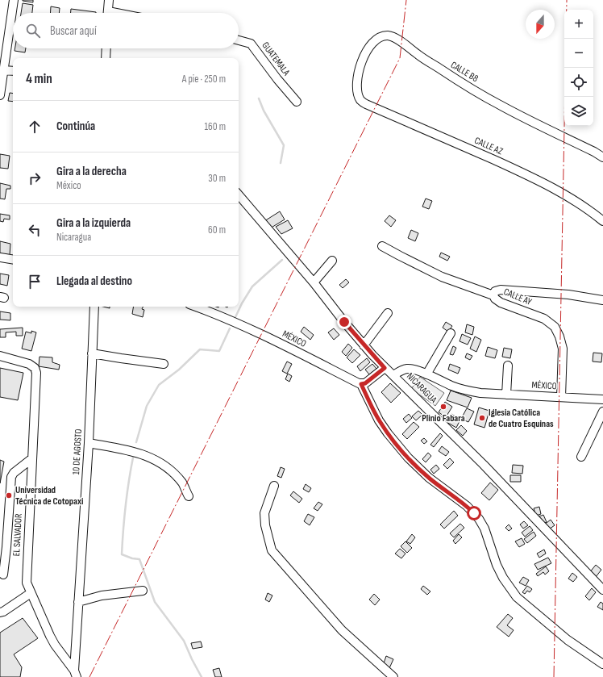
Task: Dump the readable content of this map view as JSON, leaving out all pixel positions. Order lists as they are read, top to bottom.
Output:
{
  "streets": {
    "street": [
      "GUATEMALA",
      "CALLE B8",
      "CALLE AZ",
      "CALLE AY",
      "MÉXICO",
      "NICARAGUA",
      "10 DE AGOSTO",
      "EL SALVADOR"
    ]
  },
  "crossings": [
    ["CALLE B8", "CALLE AZ"],
    ["CALLE AY", "MÉXICO"],
    ["MÉXICO", "NICARAGUA"],
    ["10 DE AGOSTO", "EL SALVADOR"]
  ],
  "places": ["Plinio Fabara", "Iglesia Católica de Cuatro Esquinas", "Universidad Técnica de Cotopaxi"],
  "north": "bottom",
  "page": {
    "map_buttons": ["+", "−"],
    "search": "Buscar aquí",
    "heading": ["4 min", "A pie · 250 m"],
    "list": [
      ["Continúa", "160 m"],
      ["Gira a la derecha", "México", "30 m"],
      ["Gira a la izquierda", "Nicaragua", "60 m"],
      "Llegada al destino"
    ]
  }
}
